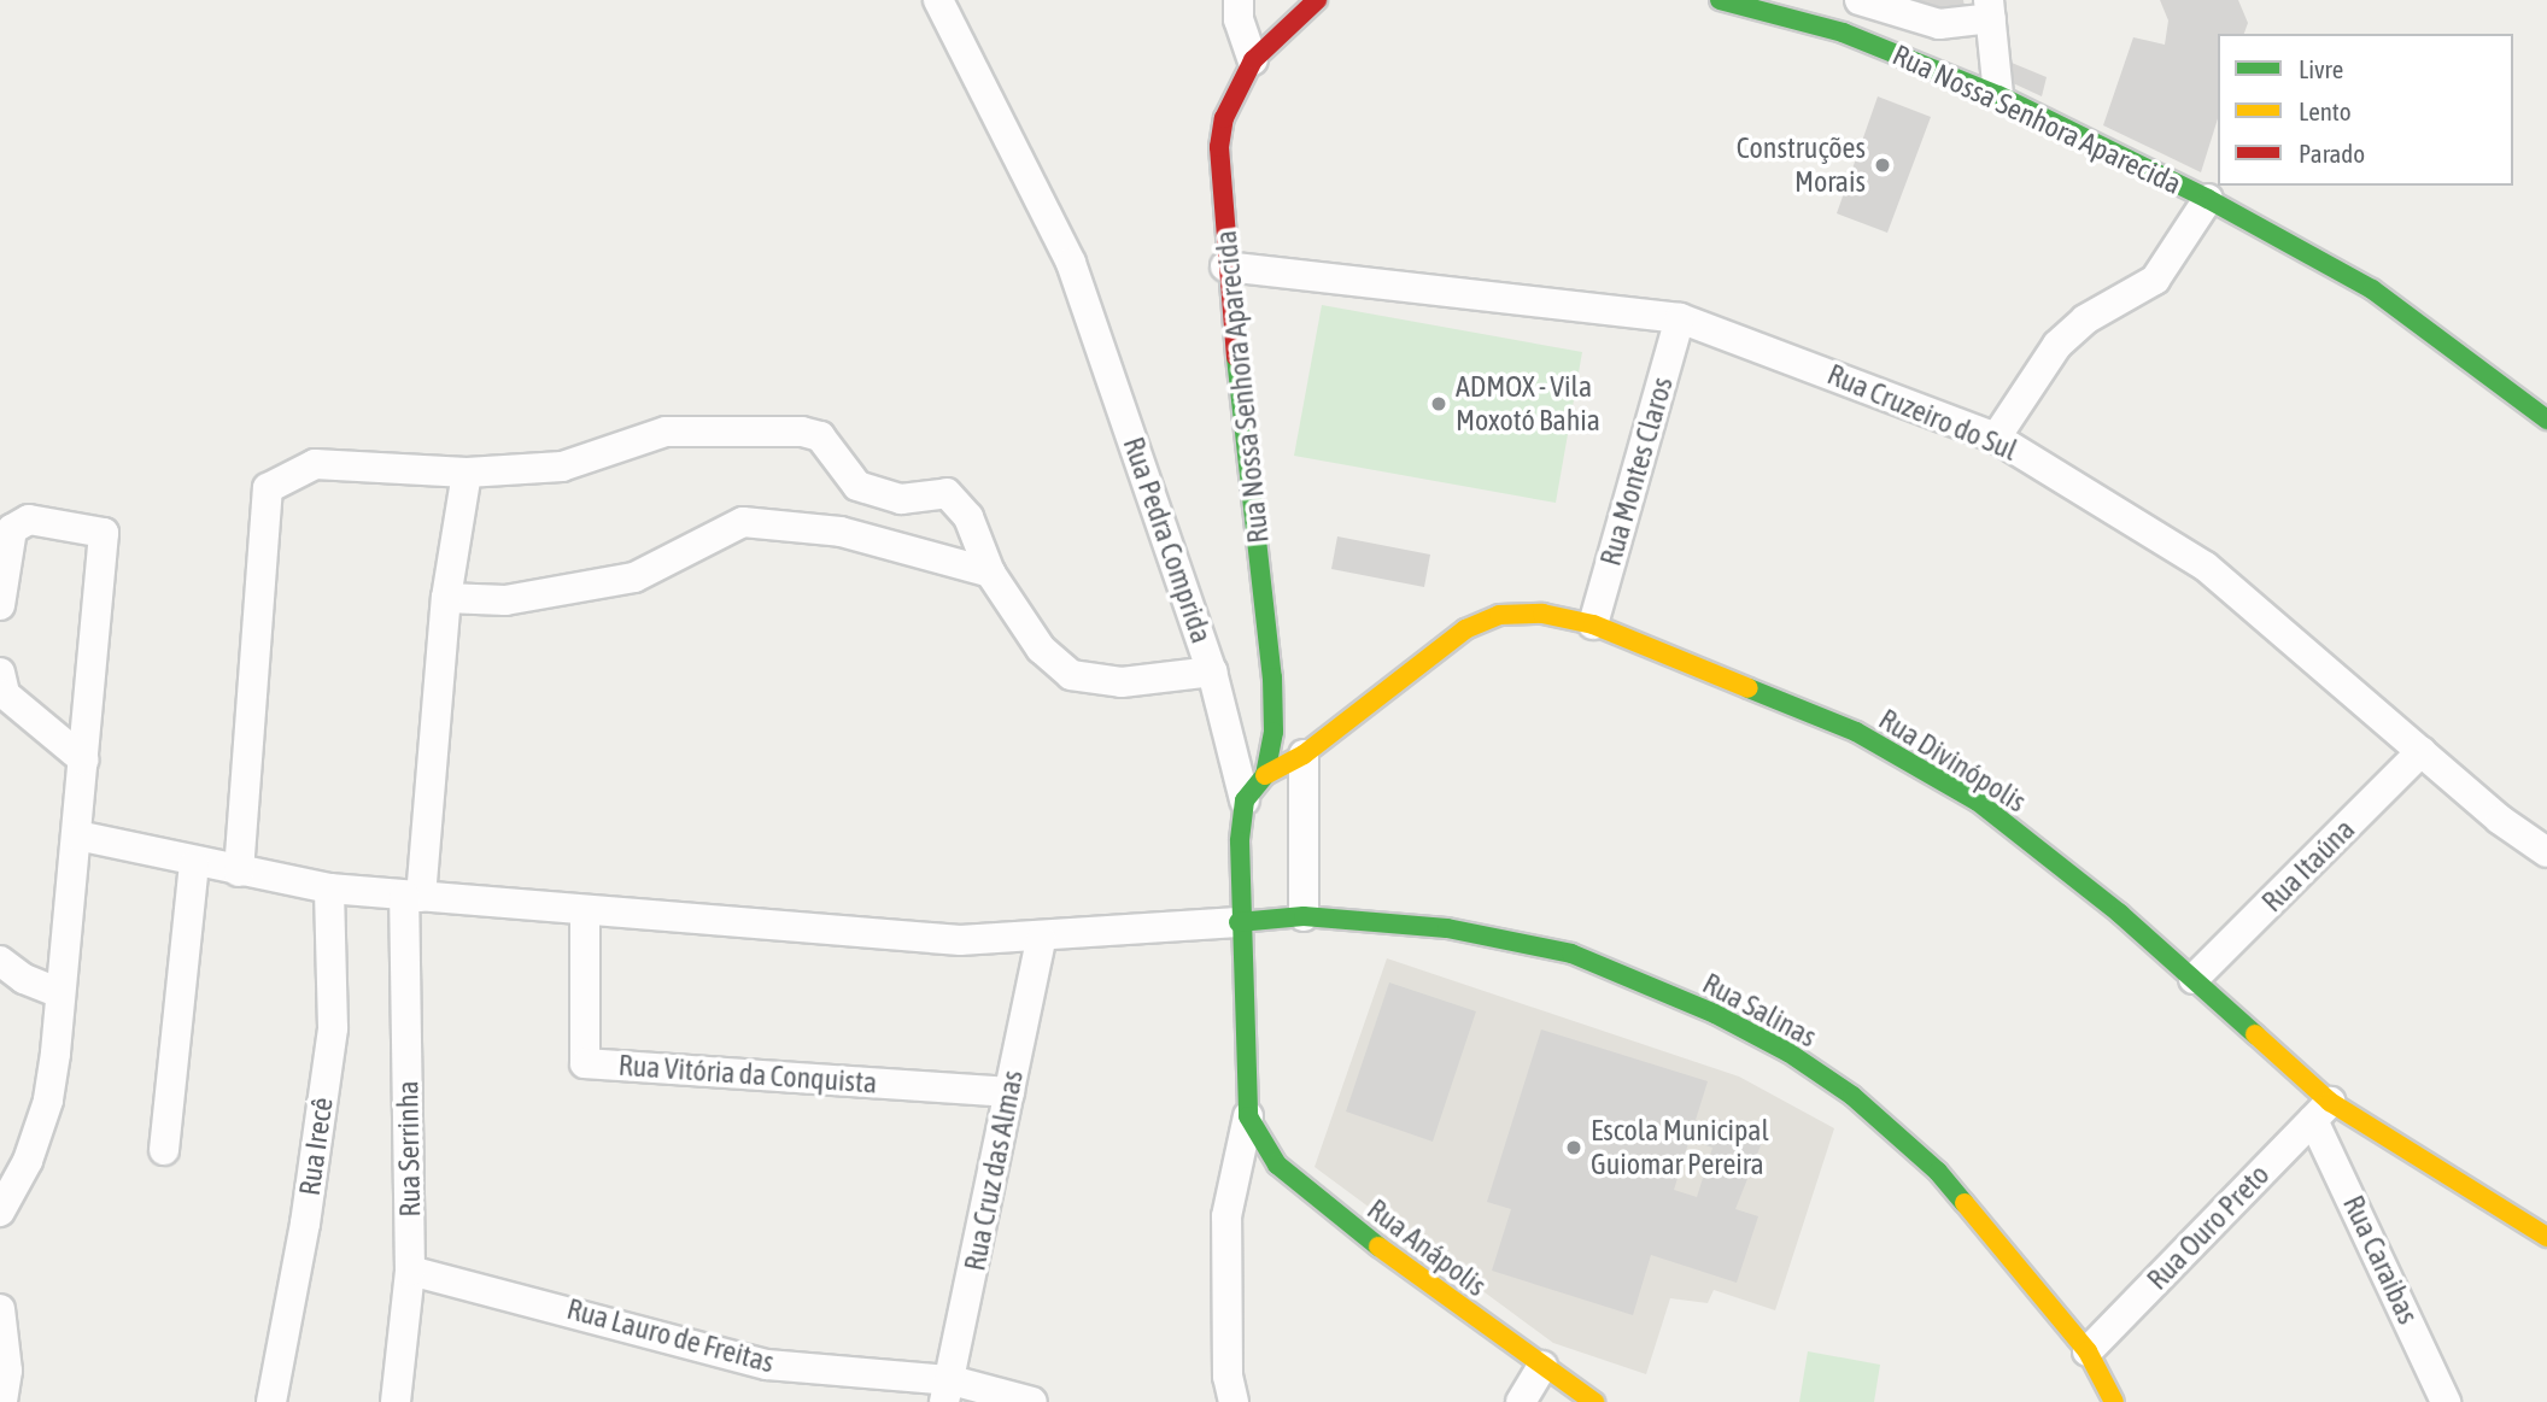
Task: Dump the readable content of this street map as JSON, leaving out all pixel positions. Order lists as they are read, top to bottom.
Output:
{
  "streets": {
    "street": [
      "Rua Nossa Senhora Aparecida",
      "Rua Cruzeiro do Sul",
      "Rua Montes Claros",
      "Rua Pedra Comprida",
      "Rua Divinópolis",
      "Rua Itaúna",
      "Rua Salinas",
      "Rua Vitória da Conquista",
      "Rua Irecê",
      "Rua Serrinha",
      "Rua Cruz das Almas",
      "Rua Ouro Preto",
      "Rua Anápolis",
      "Rua Caraibas",
      "Rua Lauro de Freitas"
    ]
  },
  "crossings": [
    ["Rua Nossa Senhora Aparecida", "Rua Cruzeiro do Sul"],
    ["Rua Nossa Senhora Aparecida", "Rua Pedra Comprida"],
    ["Rua Nossa Senhora Aparecida", "Rua Divinópolis"],
    ["Rua Cruzeiro do Sul", "Rua Montes Claros"],
    ["Rua Cruzeiro do Sul", "Rua Itaúna"],
    ["Rua Montes Claros", "Rua Divinópolis"],
    ["Rua Pedra Comprida", "Rua Salinas"],
    ["Rua Pedra Comprida", "Rua Anápolis"],
    ["Rua Divinópolis", "Rua Itaúna"],
    ["Rua Divinópolis", "Rua Ouro Preto"],
    ["Rua Divinópolis", "Rua Caraibas"],
    ["Rua Salinas", "Rua Ouro Preto"],
    ["Rua Vitória da Conquista", "Rua Cruz das Almas"],
    ["Rua Serrinha", "Rua Lauro de Freitas"],
    ["Rua Cruz das Almas", "Rua Lauro de Freitas"],
    ["Rua Ouro Preto", "Rua Caraibas"]
  ],
  "places": ["Construções Morais", "ADMOX - Vila Moxotó Bahia", "Escola Municipal Guiomar Pereira"],
  "legend": ["Livre", "Lento", "Parado"]
}
